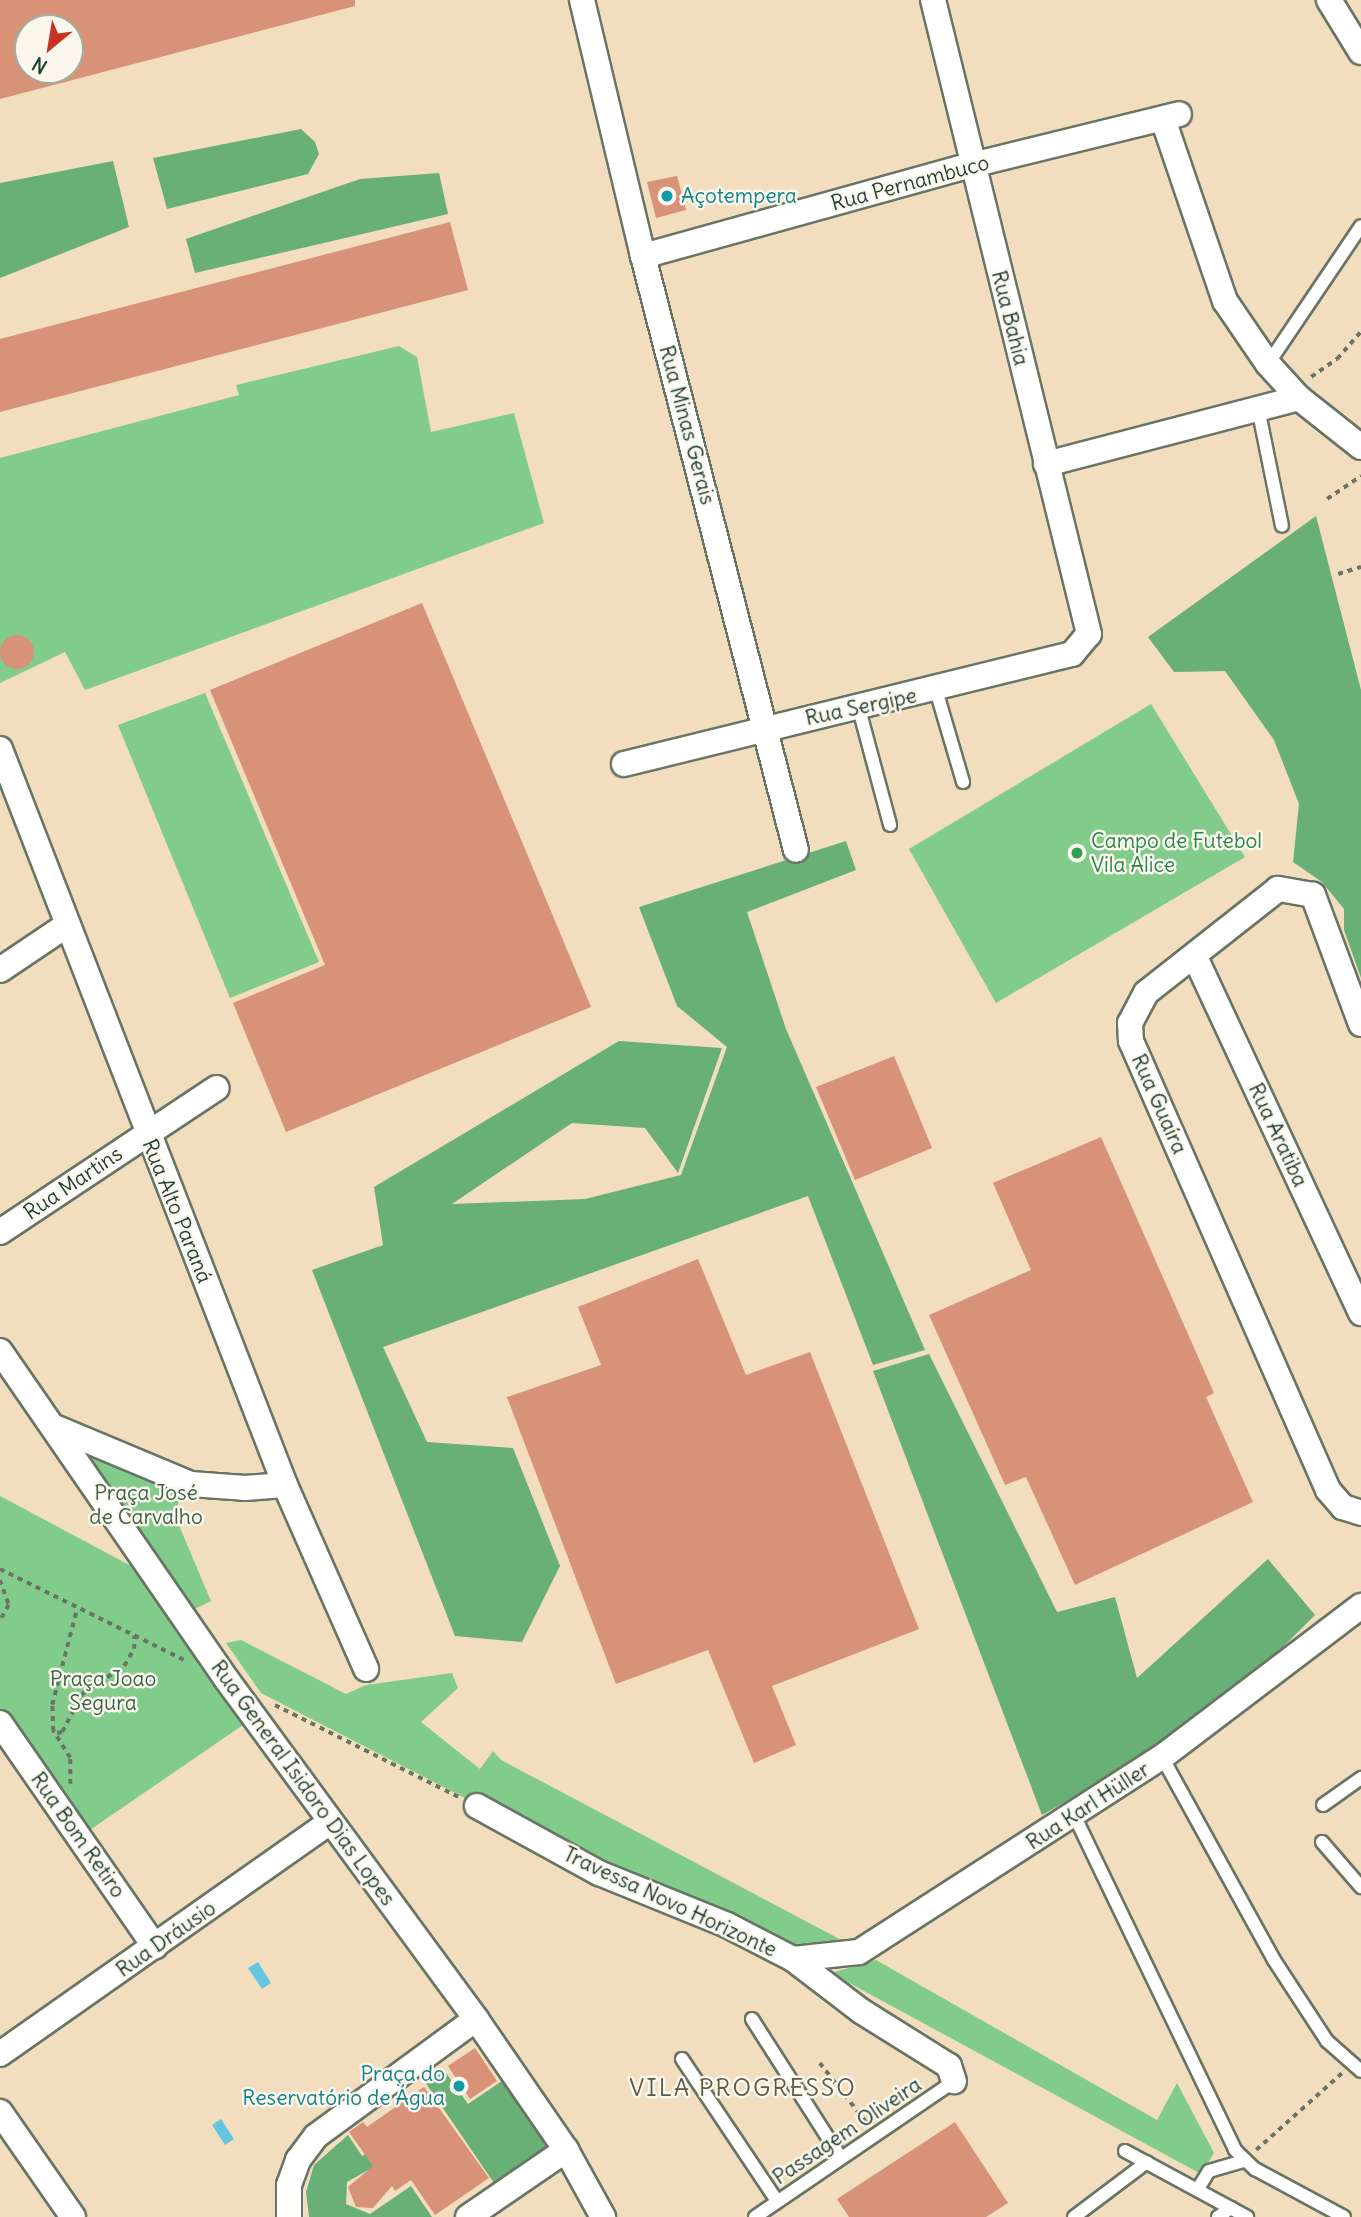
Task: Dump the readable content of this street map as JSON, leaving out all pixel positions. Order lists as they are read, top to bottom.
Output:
{
  "streets": {
    "street": [
      "Rua Pernambuco",
      "Rua Bahia",
      "Rua Minas Gerais",
      "Rua Sergipe",
      "Rua Guaíra",
      "Rua Aratiba",
      "Rua Martins",
      "Rua Alto Paraná",
      "Rua General Isidoro Dias Lopes",
      "Rua Karl Hüller",
      "Rua Bom Retiro",
      "Travessa Novo Horizonte",
      "Rua Dráusio"
    ],
    "lane": ["Passagem Oliveira"]
  },
  "crossings": [
    ["Rua Pernambuco", "Rua Bahia"],
    ["Rua Pernambuco", "Rua Minas Gerais"],
    ["Rua Bahia", "Rua Sergipe"],
    ["Rua Minas Gerais", "Rua Sergipe"],
    ["Rua Guaíra", "Rua Aratiba"],
    ["Rua Martins", "Rua Alto Paraná"],
    ["Rua General Isidoro Dias Lopes", "Rua Dráusio"],
    ["Rua Karl Hüller", "Travessa Novo Horizonte"],
    ["Rua Bom Retiro", "Rua Dráusio"],
    ["Travessa Novo Horizonte", "Passagem Oliveira"]
  ],
  "districts": ["VILA PROGRESSO"],
  "parks": ["Praça José de Carvalho", "Praça Joao Segura"],
  "places": ["Açotempera", "Campo de Futebol Vila Alice", "Praça do Reservatório de Água"],
  "north": "bottom left"
}
